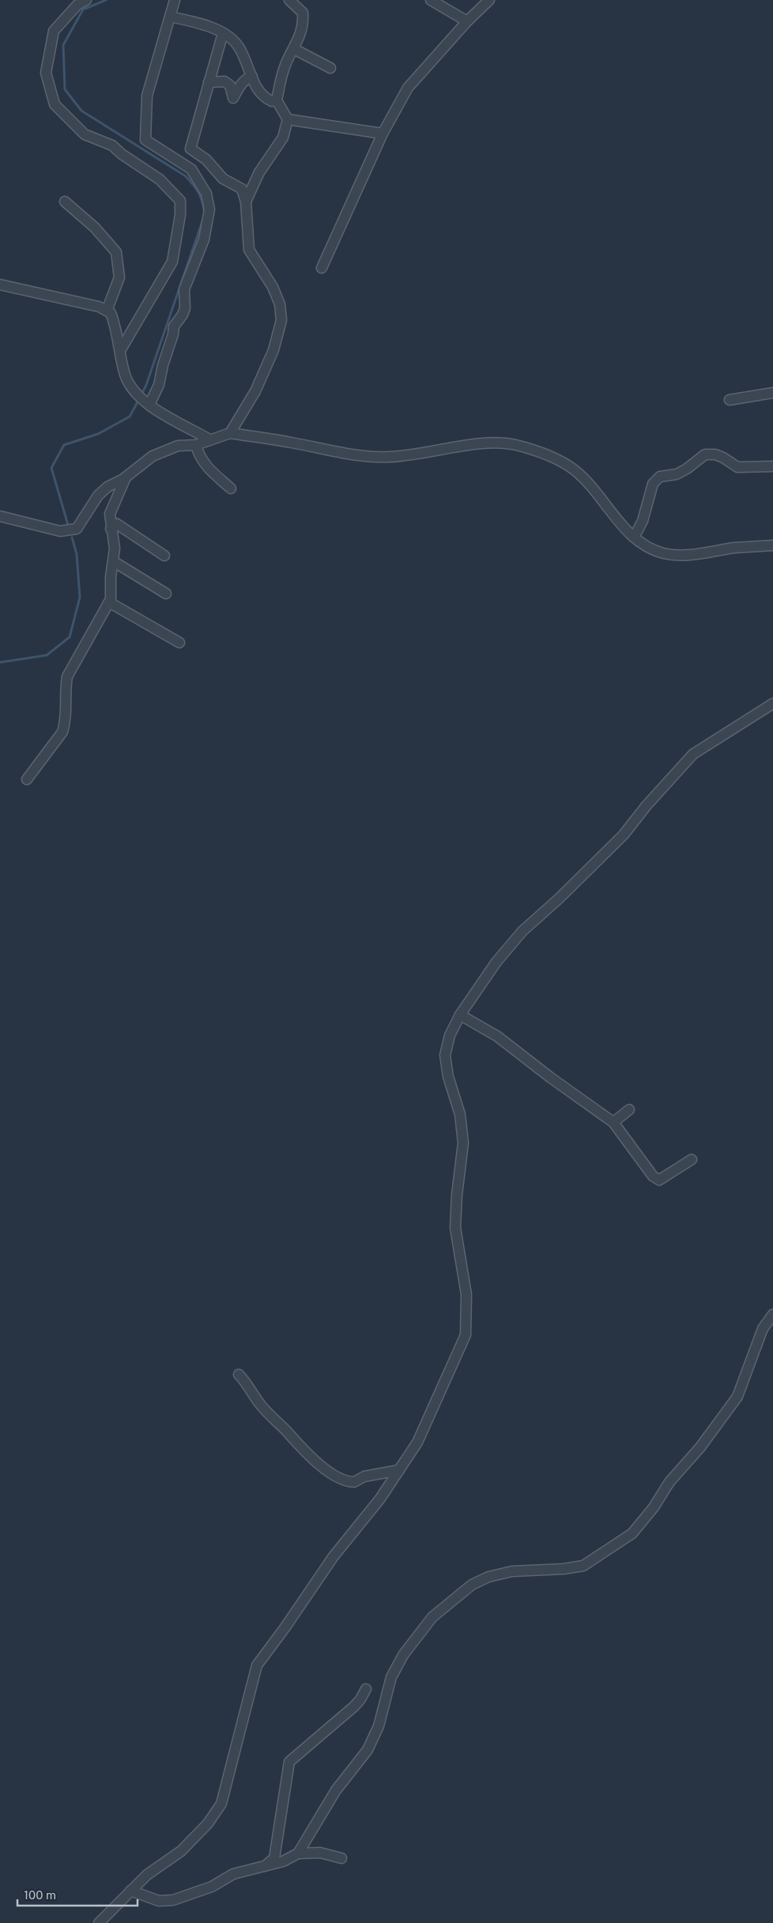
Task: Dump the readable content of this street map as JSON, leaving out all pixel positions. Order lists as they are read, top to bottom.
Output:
{
  "scale_bar": "100 m"
}
